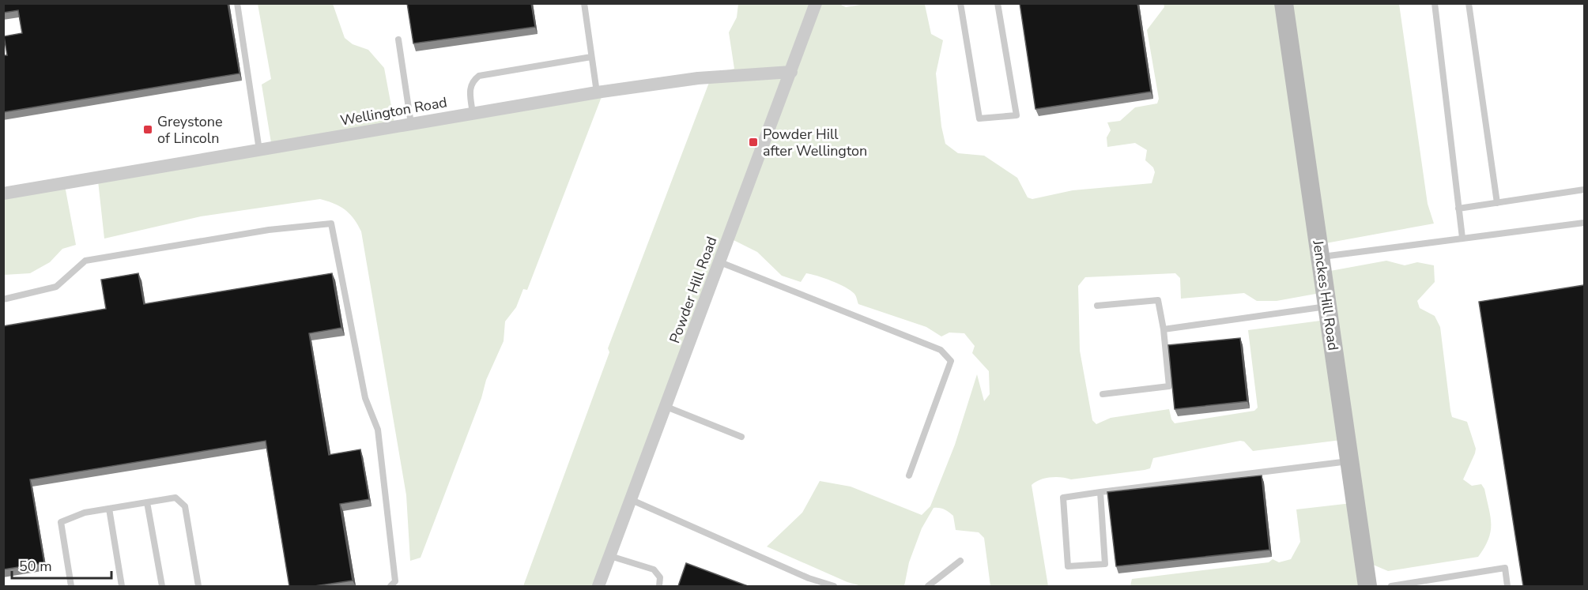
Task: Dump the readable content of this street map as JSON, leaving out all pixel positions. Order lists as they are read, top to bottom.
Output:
{
  "streets": {
    "main road": ["Jenckes Hill Road"],
    "street": ["Wellington Road", "Powder Hill Road"]
  },
  "crossings": [
    ["Wellington Road", "Powder Hill Road"]
  ],
  "places": {
    "transit": ["Greystone of Lincoln", "Powder Hill after Wellington"]
  },
  "scale_bar": "50 m"
}
